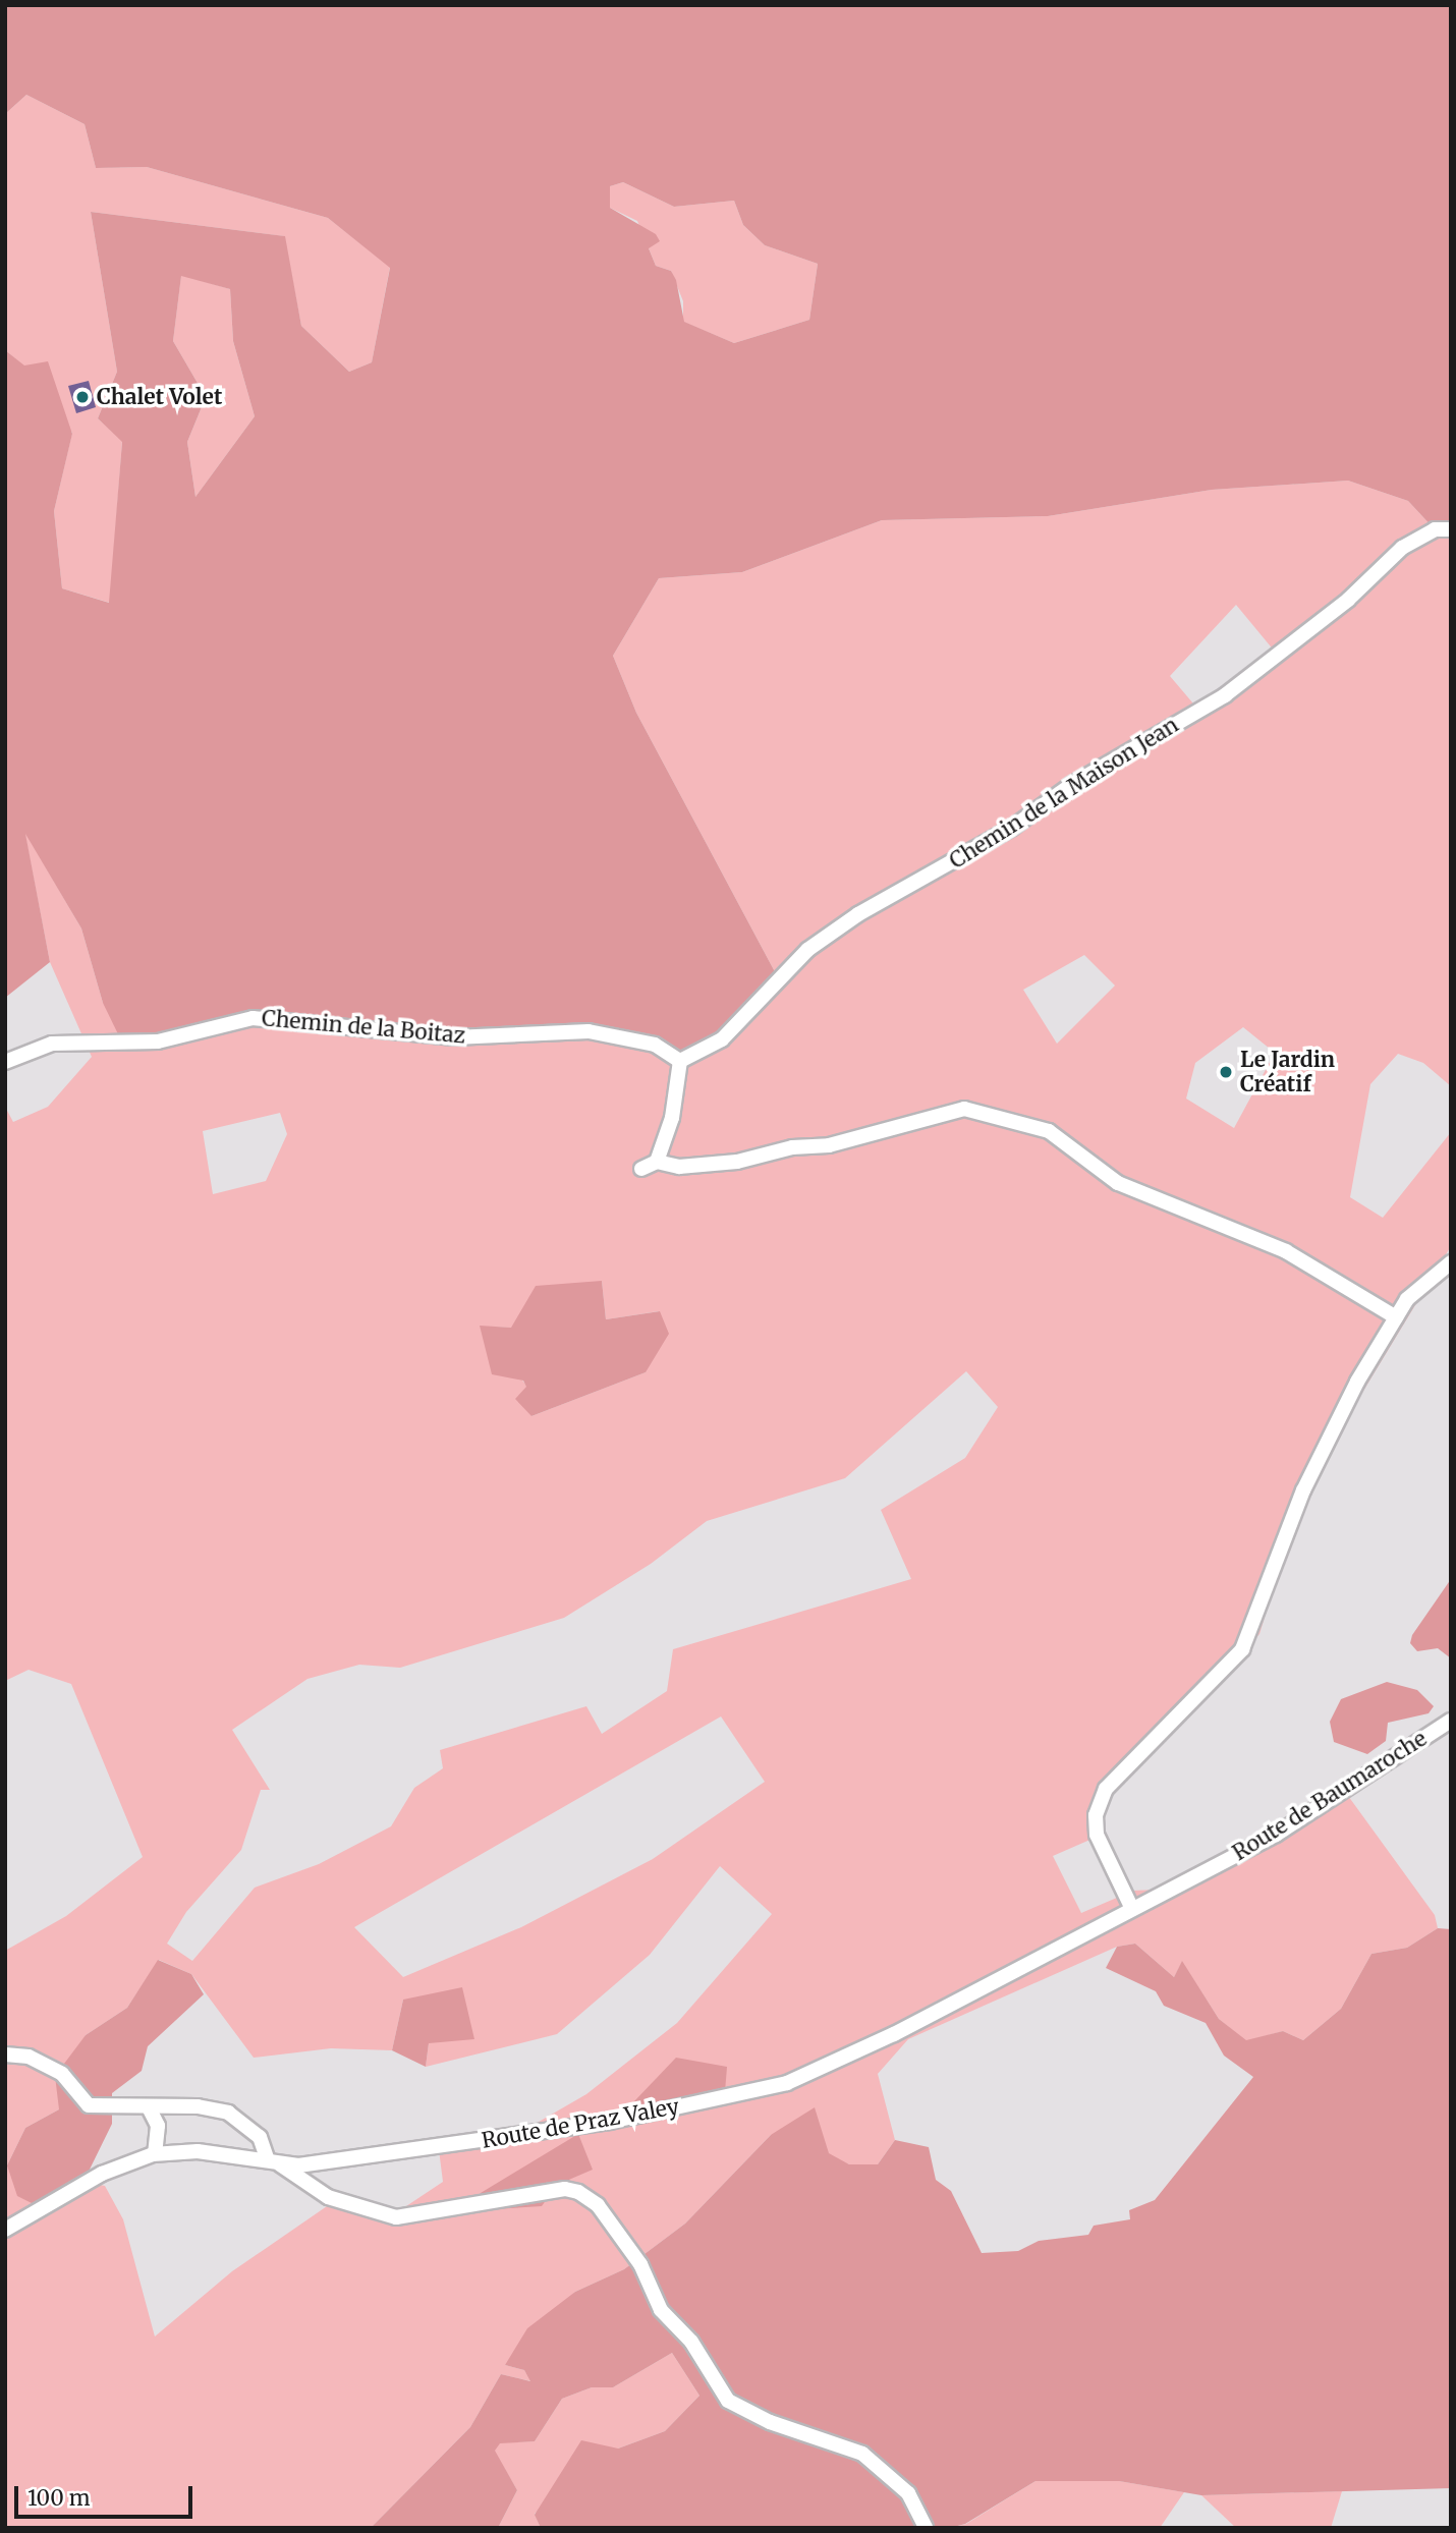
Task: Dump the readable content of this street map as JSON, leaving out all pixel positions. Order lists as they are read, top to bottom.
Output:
{
  "streets": {
    "street": [
      "Chemin de la Maison Jean",
      "Chemin de la Boitaz",
      "Route de Baumaroche",
      "Route de Praz Valey"
    ]
  },
  "crossings": [
    ["Chemin de la Maison Jean", "Chemin de la Boitaz"],
    ["Route de Baumaroche", "Route de Praz Valey"]
  ],
  "places": ["Chalet Volet", "Le Jardin Créatif"],
  "scale_bar": "100 m"
}
